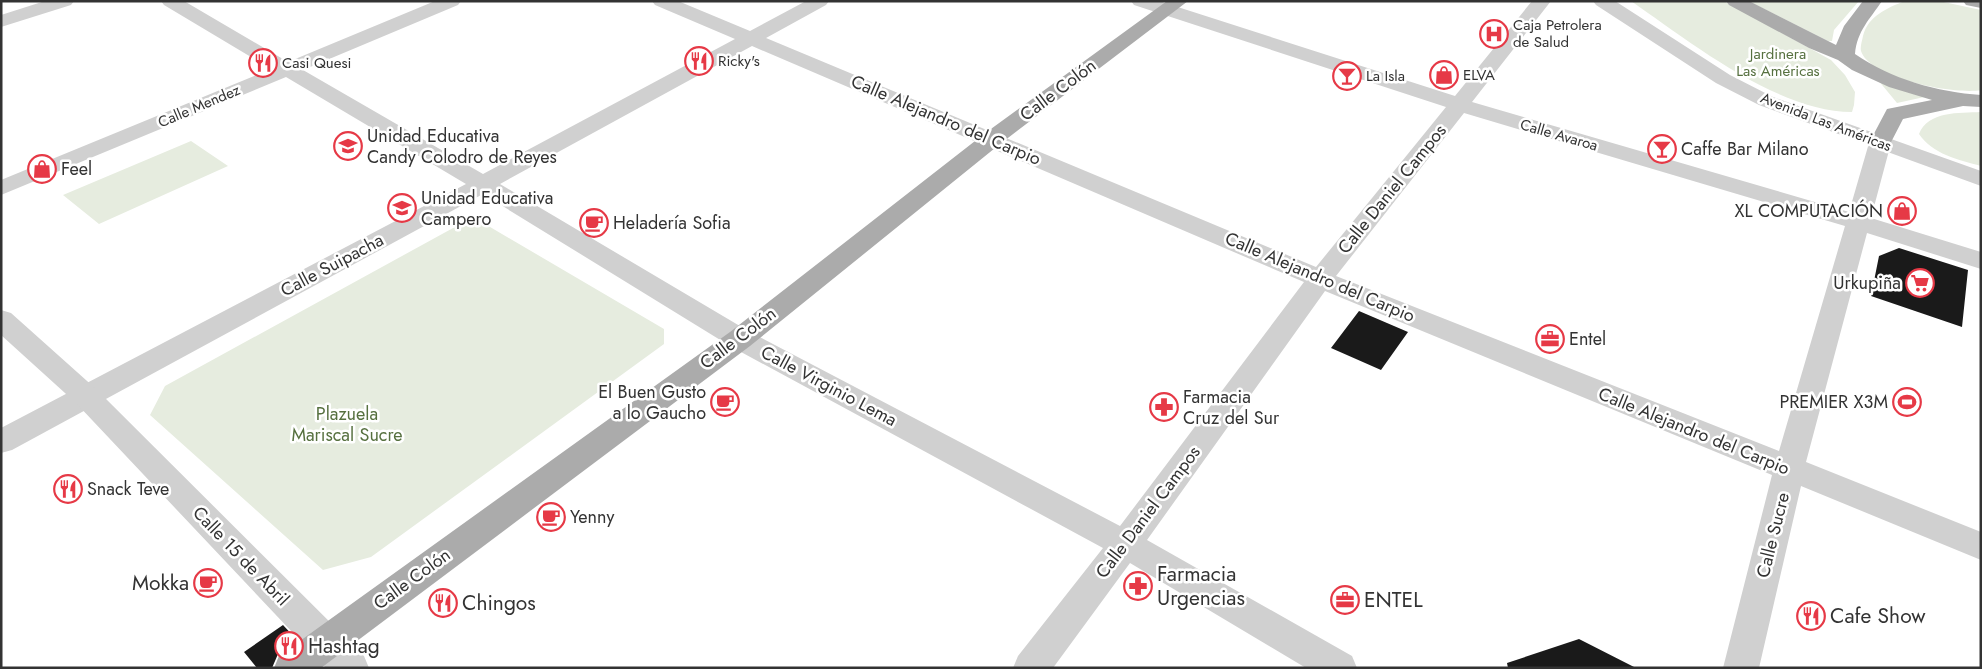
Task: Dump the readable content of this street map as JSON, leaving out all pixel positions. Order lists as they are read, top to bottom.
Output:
{
  "streets": {
    "main road": ["Calle Colón"],
    "street": [
      "Calle Mendez",
      "Calle Alejandro del Carpio",
      "Avenida Las Américas",
      "Calle Avaroa",
      "Calle Daniel Campos",
      "Calle Suipacha",
      "Calle Virginio Lema",
      "Calle Sucre",
      "Calle 15 de Abril"
    ]
  },
  "crossings": [
    ["Calle Colón", "Calle Alejandro del Carpio"],
    ["Calle Colón", "Calle Avaroa"],
    ["Calle Colón", "Calle Virginio Lema"],
    ["Calle Colón", "Calle 15 de Abril"],
    ["Calle Mendez", "Calle Virginio Lema"],
    ["Calle Alejandro del Carpio", "Calle Daniel Campos"],
    ["Calle Alejandro del Carpio", "Calle Suipacha"],
    ["Calle Alejandro del Carpio", "Calle Sucre"],
    ["Avenida Las Américas", "Calle Sucre"],
    ["Calle Avaroa", "Calle Daniel Campos"],
    ["Calle Avaroa", "Calle Sucre"],
    ["Calle Daniel Campos", "Calle Virginio Lema"],
    ["Calle Suipacha", "Calle Virginio Lema"],
    ["Calle Suipacha", "Calle 15 de Abril"]
  ],
  "parks": ["Jardinera Las Américas", "Plazuela Mariscal Sucre"],
  "places": {
    "hospital": ["Caja Petrolera de Salud"],
    "restaurant": [
      "Ricky's",
      "Casi Quesi",
      "Snack Teve",
      "Chingos",
      "Cafe Show",
      "Hashtag"
    ],
    "shop": ["ELVA", "Feel", "XL COMPUTACIÓN"],
    "bar": ["La Isla", "Caffe Bar Milano"],
    "school or university": ["Unidad Educativa Candy Colodro de Reyes", "Unidad Educativa Campero"],
    "cafe": [
      "Heladería Sofia",
      "El Buen Gusto a lo Gaucho",
      "Yenny",
      "Mokka"
    ],
    "supermarket": ["Urkupiña"],
    "office": ["Entel", "ENTEL"],
    "sports": ["PREMIER X3M"],
    "pharmacy": ["Farmacia Cruz del Sur", "Farmacia Urgencias"]
  }
}
